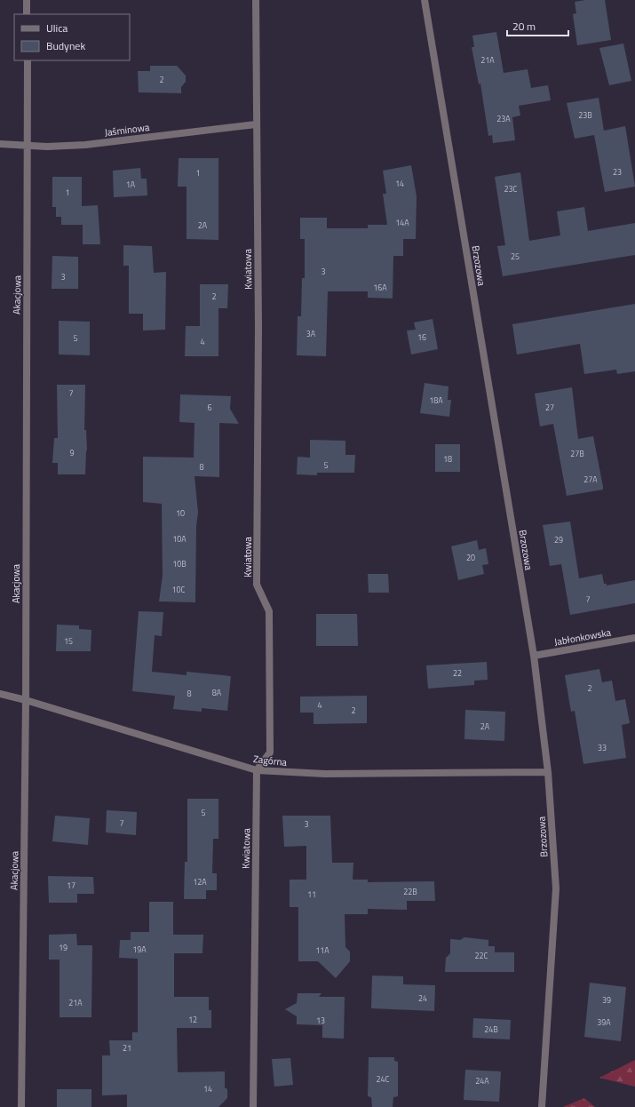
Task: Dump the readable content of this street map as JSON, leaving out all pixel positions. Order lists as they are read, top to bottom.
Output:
{
  "streets": {
    "street": [
      "Jaśminowa",
      "Brzozowa",
      "Kwiatowa",
      "Akacjowa",
      "Jabłonkowska",
      "Zagórna"
    ]
  },
  "crossings": [
    ["Jaśminowa", "Kwiatowa"],
    ["Jaśminowa", "Akacjowa"],
    ["Brzozowa", "Jabłonkowska"],
    ["Brzozowa", "Zagórna"],
    ["Kwiatowa", "Zagórna"],
    ["Akacjowa", "Zagórna"]
  ],
  "house_numbers": [
    "21A",
    "2",
    "23B",
    "23A",
    "23",
    "1",
    "14",
    "1A",
    "23C",
    "1",
    "14A",
    "2A",
    "25",
    "3",
    "3",
    "16A",
    "2",
    "3A",
    "16",
    "5",
    "4",
    "7",
    "18A",
    "6",
    "27",
    "9",
    "27B",
    "18",
    "5",
    "8",
    "27A",
    "10",
    "10A",
    "29",
    "20",
    "10B",
    "10C",
    "7",
    "15",
    "22",
    "2",
    "8A",
    "8",
    "4",
    "2",
    "2A",
    "33",
    "5",
    "7",
    "3",
    "12A",
    "17",
    "22B",
    "11",
    "19",
    "19A",
    "11A",
    "22C",
    "24",
    "39",
    "21A",
    "12",
    "13",
    "39A",
    "24B",
    "21",
    "24C",
    "24A",
    "14"
  ],
  "legend": ["Ulica", "Budynek"],
  "scale_bar": "20 m"
}
